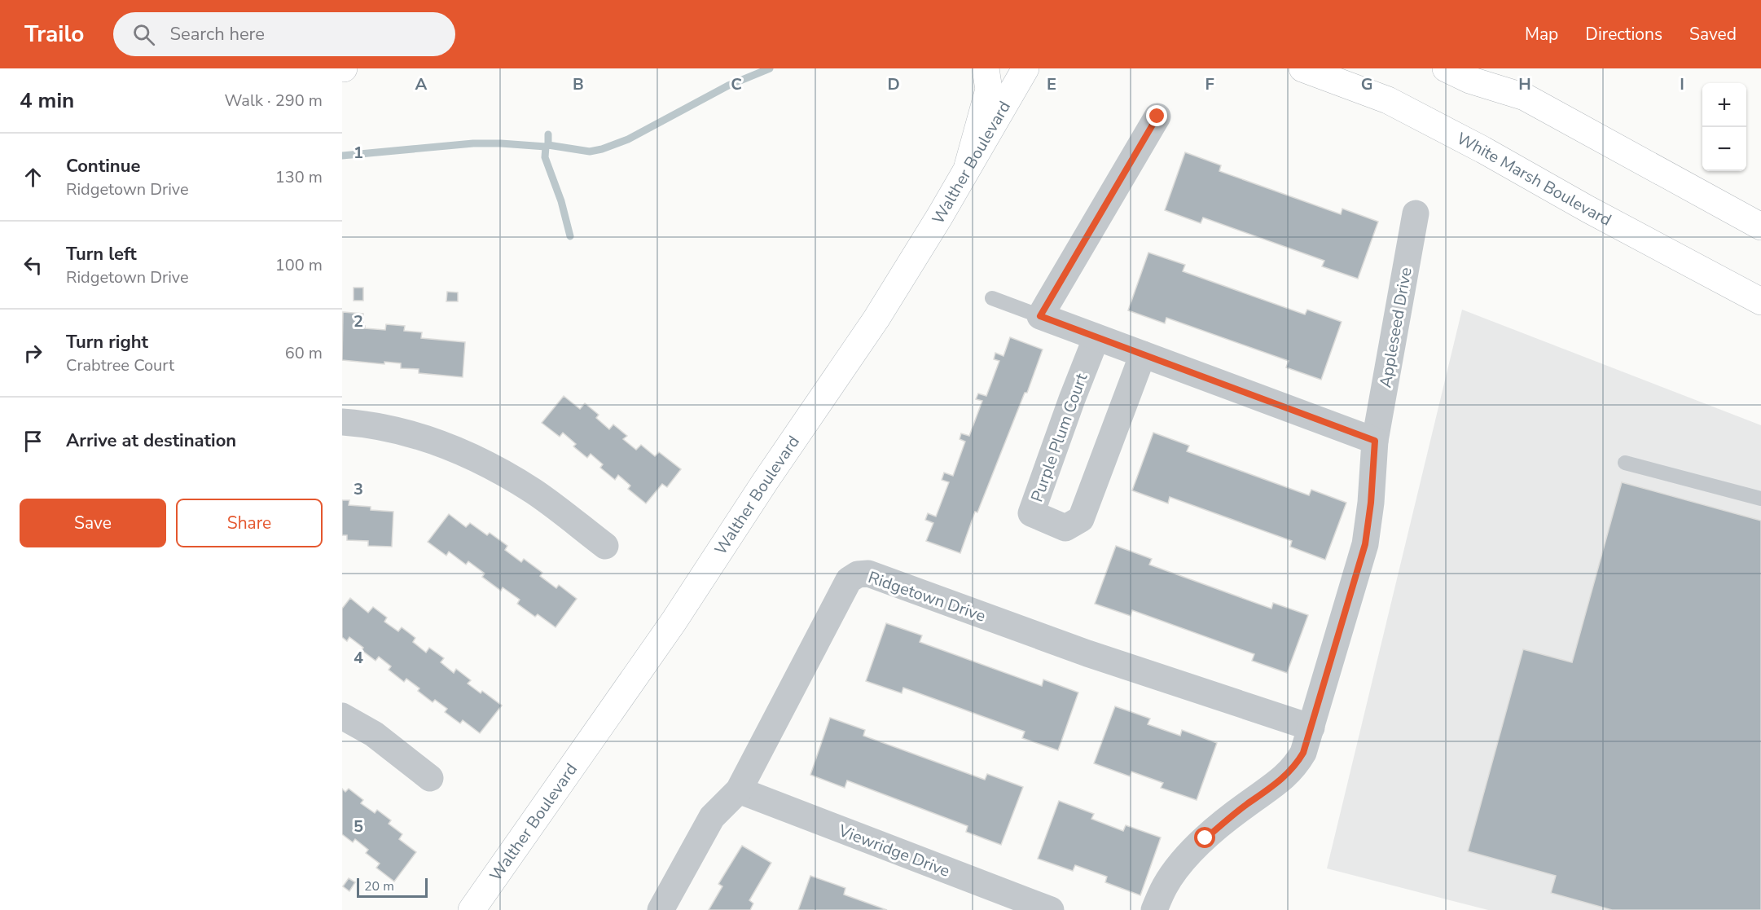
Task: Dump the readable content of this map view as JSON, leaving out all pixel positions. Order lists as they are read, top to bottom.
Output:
{
  "streets": {
    "main road": ["Walther Boulevard", "White Marsh Boulevard"],
    "street": [
      "Appleseed Drive",
      "Purple Plum Court",
      "Ridgetown Drive",
      "Viewridge Drive"
    ]
  },
  "crossings": [
    ["Ridgetown Drive", "Viewridge Drive"]
  ],
  "scale_bar": "20 m",
  "page": {
    "header": "Trailo",
    "search": "Search here",
    "nav": ["Map", "Directions", "Saved"],
    "heading": ["4 min", "Walk · 290 m"],
    "map_buttons": ["+", "−"],
    "list": [
      ["Continue", "Ridgetown Drive", "130 m"],
      ["Turn left", "Ridgetown Drive", "100 m"],
      ["Turn right", "Crabtree Court", "60 m"],
      "Arrive at destination"
    ],
    "buttons": ["Save", "Share"],
    "scale": "20 m"
  },
  "grid": {
    "columns": [
      "A",
      "B",
      "C",
      "D",
      "E",
      "F",
      "G",
      "H",
      "I"
    ],
    "rows": [
      "1",
      "2",
      "3",
      "4",
      "5"
    ]
  }
}
